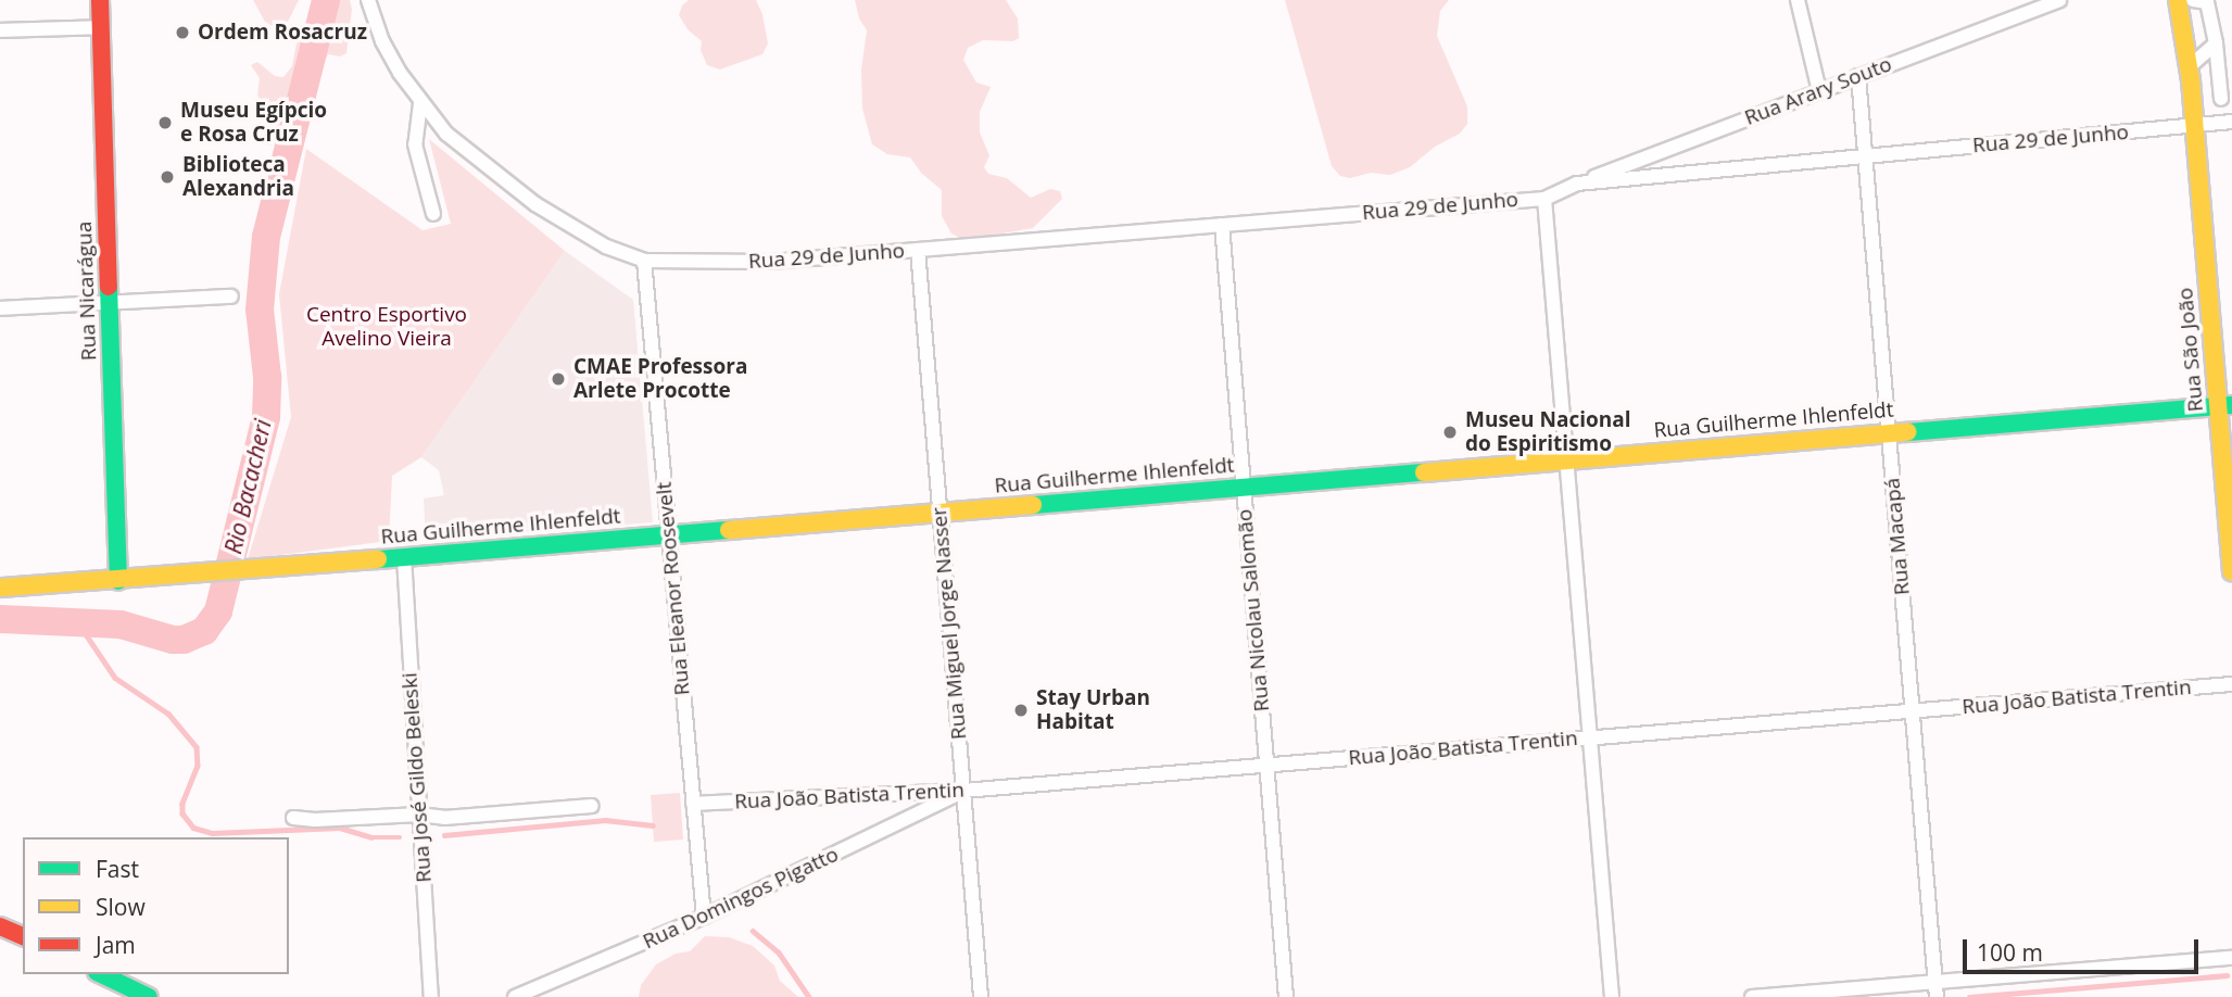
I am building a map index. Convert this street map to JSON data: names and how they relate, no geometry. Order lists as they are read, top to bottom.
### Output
{
  "streets": {
    "main road": ["Rua Nicarágua", "Rua São João", "Rua Guilherme Ihlenfeldt"],
    "street": [
      "Rua Arary Souto",
      "Rua 29 de Junho",
      "Rua Macapá",
      "Rua Eleanor Roosevelt",
      "Rua Nicolau Salomão",
      "Rua Miguel Jorge Nasser",
      "Rua João Batista Trentin",
      "Rua José Gildo Beleski",
      "Rua Domingos Pigatto"
    ]
  },
  "crossings": [
    ["Rua Arary Souto", "Rua 29 de Junho"],
    ["Rua Arary Souto", "Rua Macapá"],
    ["Rua 29 de Junho", "Rua São João"],
    ["Rua 29 de Junho", "Rua Macapá"],
    ["Rua 29 de Junho", "Rua Eleanor Roosevelt"],
    ["Rua 29 de Junho", "Rua Nicolau Salomão"],
    ["Rua 29 de Junho", "Rua Miguel Jorge Nasser"],
    ["Rua Nicarágua", "Rua Guilherme Ihlenfeldt"],
    ["Rua São João", "Rua Guilherme Ihlenfeldt"],
    ["Rua Guilherme Ihlenfeldt", "Rua Macapá"],
    ["Rua Guilherme Ihlenfeldt", "Rua Eleanor Roosevelt"],
    ["Rua Guilherme Ihlenfeldt", "Rua Nicolau Salomão"],
    ["Rua Guilherme Ihlenfeldt", "Rua Miguel Jorge Nasser"],
    ["Rua Guilherme Ihlenfeldt", "Rua José Gildo Beleski"],
    ["Rua Macapá", "Rua João Batista Trentin"],
    ["Rua Eleanor Roosevelt", "Rua João Batista Trentin"],
    ["Rua Eleanor Roosevelt", "Rua Domingos Pigatto"],
    ["Rua Nicolau Salomão", "Rua João Batista Trentin"],
    ["Rua Miguel Jorge Nasser", "Rua João Batista Trentin"],
    ["Rua Miguel Jorge Nasser", "Rua Domingos Pigatto"],
    ["Rua João Batista Trentin", "Rua Domingos Pigatto"]
  ],
  "water": ["Rio Bacacheri"],
  "parks": ["Centro Esportivo Avelino Vieira"],
  "places": [
    "Ordem Rosacruz",
    "Museu Egípcio e Rosa Cruz",
    "Biblioteca Alexandria",
    "CMAE Professora Arlete Procotte",
    "Museu Nacional do Espiritismo",
    "Stay Urban Habitat"
  ],
  "legend": ["Fast", "Slow", "Jam"],
  "scale_bar": "100 m"
}
